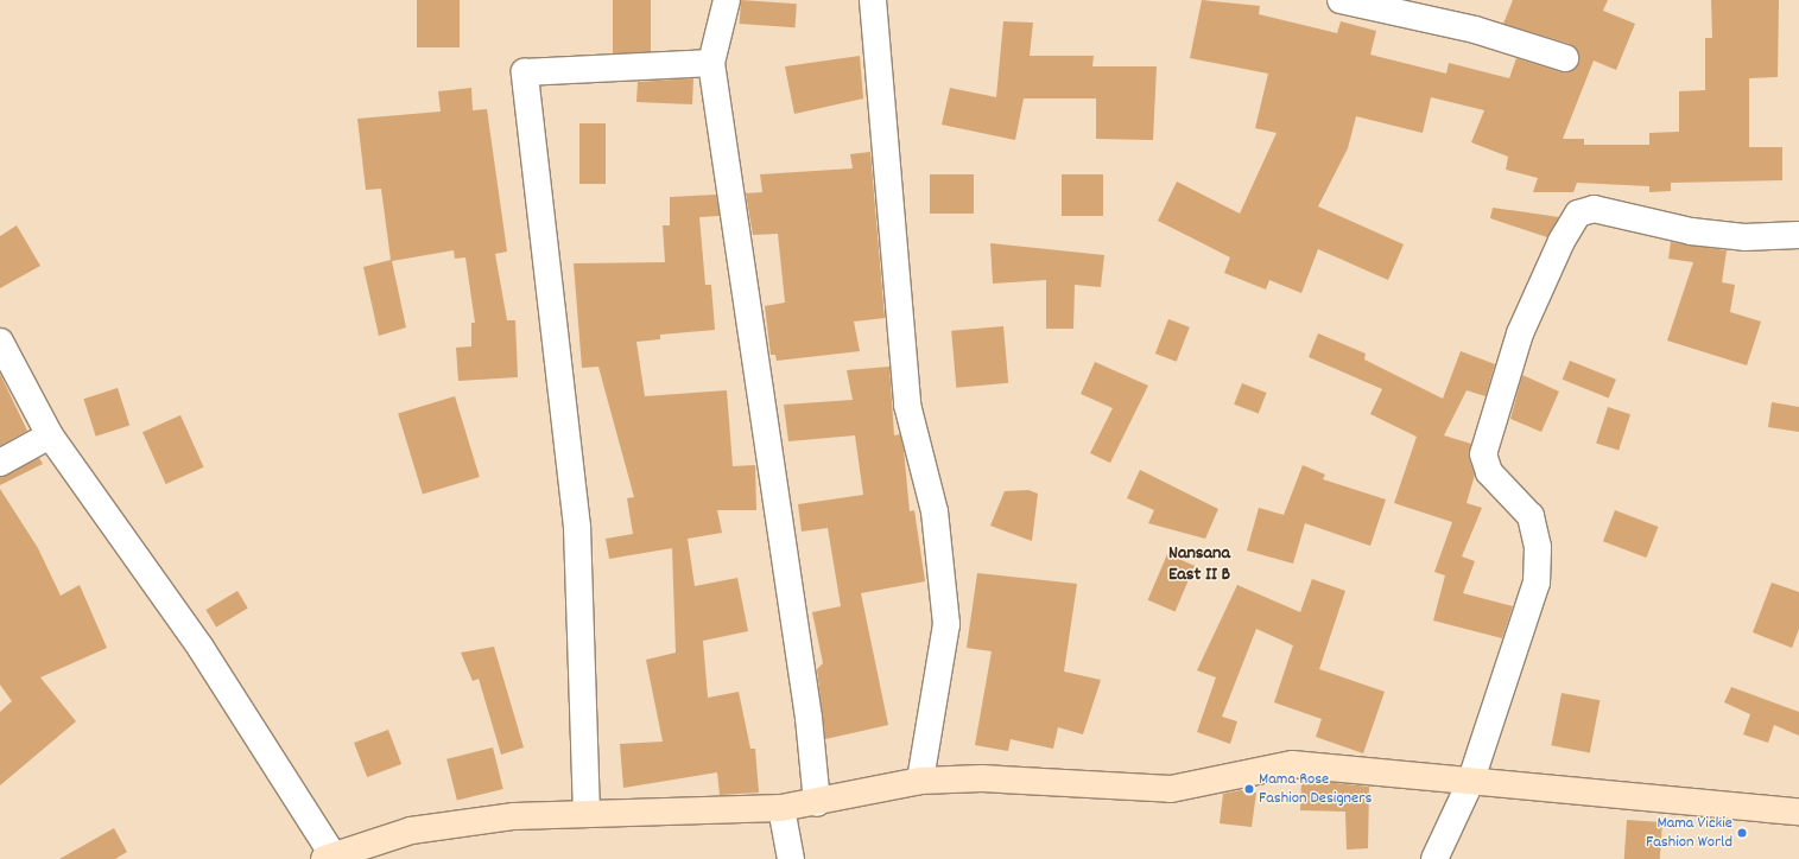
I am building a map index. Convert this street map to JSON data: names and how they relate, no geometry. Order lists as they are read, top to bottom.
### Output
{
  "districts": ["Nansana East II B"],
  "places": ["Mama Rose Fashion Designers", "Mama Vickie Fashion World"]
}
